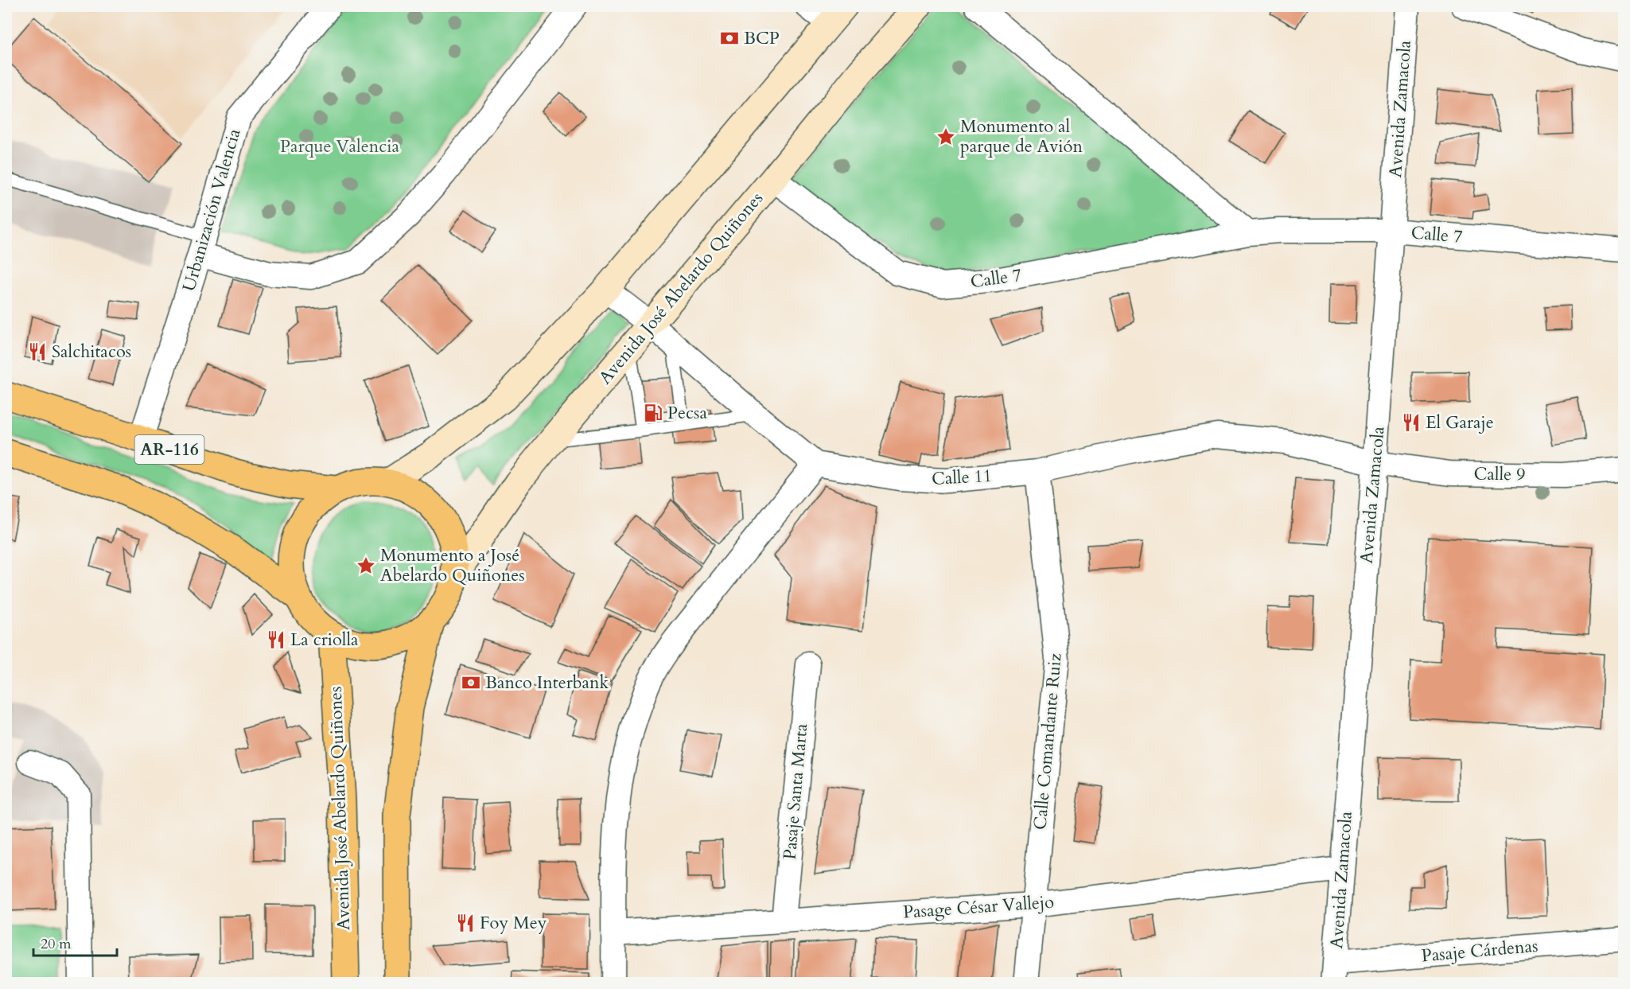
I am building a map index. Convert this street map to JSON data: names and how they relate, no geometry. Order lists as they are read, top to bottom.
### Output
{
  "streets": {
    "main road": ["Avenida José Abelardo Quiñones", "AR-116"],
    "street": [
      "Avenida Zamacola",
      "Urbanización Valencia",
      "Calle 7",
      "Calle 9",
      "Calle 11",
      "Calle Comandante Ruiz",
      "Pasaje Santa Marta",
      "Pasage César Vallejo",
      "Pasaje Cárdenas"
    ]
  },
  "crossings": [
    ["Avenida Zamacola", "Calle 7"],
    ["Avenida Zamacola", "Calle 9"],
    ["Avenida Zamacola", "Calle 11"],
    ["Avenida Zamacola", "Pasage César Vallejo"],
    ["Avenida Zamacola", "Pasaje Cárdenas"],
    ["Urbanización Valencia", "AR-116"],
    ["Calle 7", "Avenida José Abelardo Quiñones"],
    ["Avenida José Abelardo Quiñones", "AR-116"],
    ["Avenida José Abelardo Quiñones", "Calle 11"],
    ["Calle 9", "Calle 11"],
    ["Calle 11", "Calle Comandante Ruiz"],
    ["Calle Comandante Ruiz", "Pasage César Vallejo"],
    ["Pasaje Santa Marta", "Pasage César Vallejo"]
  ],
  "parks": ["Parque Valencia"],
  "places": {
    "bank": ["BCP", "Banco Interbank"],
    "place": ["Monumento al parque de Avión", "Monumento a José Abelardo Quiñones"],
    "restaurant": [
      "Salchitacos",
      "El Garaje",
      "La criolla",
      "Foy Mey"
    ],
    "fuel station": ["Pecsa"]
  },
  "scale_bar": "20 m"
}
